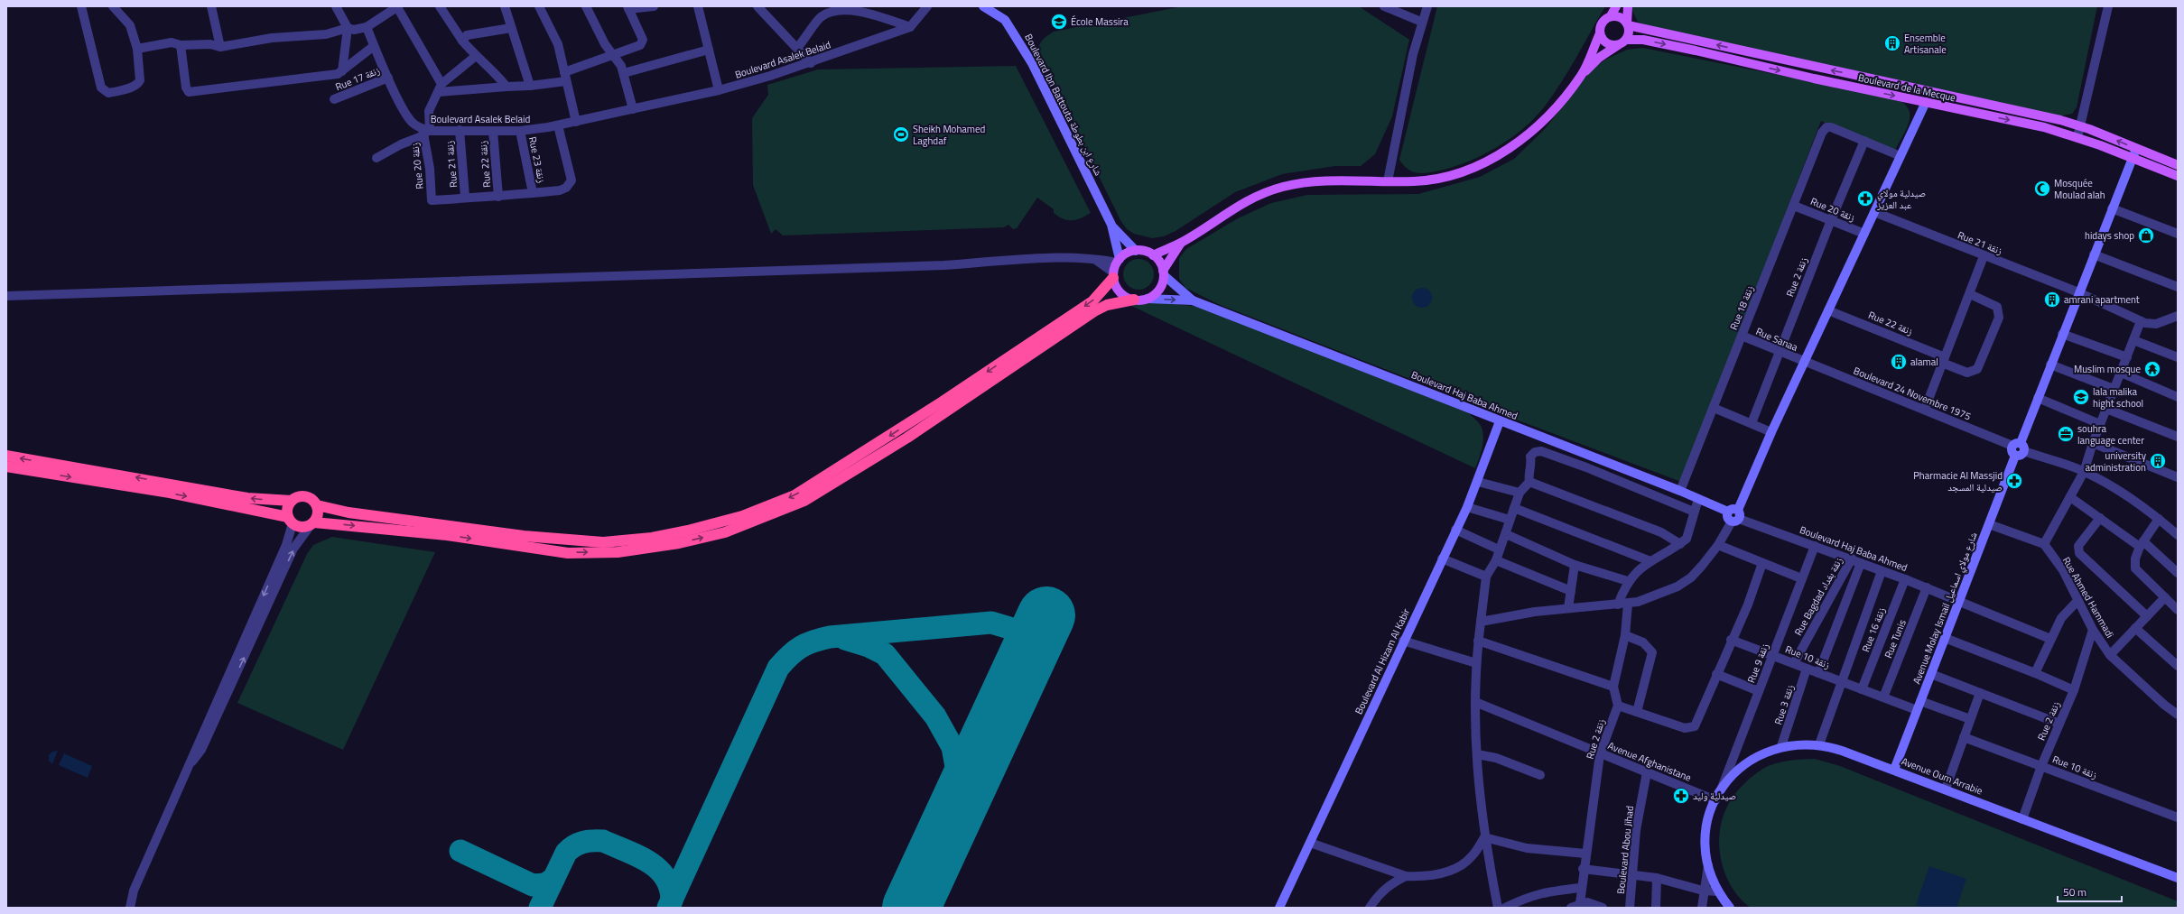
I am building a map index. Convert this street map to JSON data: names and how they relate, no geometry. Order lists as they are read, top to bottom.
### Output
{
  "streets": {
    "main road": ["Boulevard de la Mecque"],
    "street": [
      "Boulevard Asalek Belaid",
      "Rue 17 زنقة",
      "Boulevard Ibn Battouta شارع ابن بطوطة",
      "Rue 23 زنقة",
      "Rue 21 زنقة",
      "Rue 22 زنقة",
      "Rue 20 زنقة",
      "Rue 2 زنقة",
      "Rue 18 زنقة",
      "Rue Sanaa",
      "Boulevard 24 Novembre 1975",
      "Boulevard Haj Baba Ahmed",
      "Rue Bagdad زنقة بغداد",
      "Rue Ahmed Hammadi",
      "Avenue Molay Ismail شارع مولاي اسماعيل",
      "Rue 16 زنقة",
      "Rue Tunis",
      "Rue 10 زنقة",
      "Boulevard Al Hizam Al Kabir",
      "Rue 9 زنقة",
      "Rue 3 زنقة",
      "Avenue Afghanistane",
      "Avenue Oum Arrabie",
      "Boulevard Abou Jihad"
    ]
  },
  "crossings": [
    ["Boulevard Asalek Belaid", "Rue 17 زنقة"],
    ["Boulevard Asalek Belaid", "Rue 23 زنقة"],
    ["Boulevard Asalek Belaid", "Rue 21 زنقة"],
    ["Boulevard Asalek Belaid", "Rue 22 زنقة"],
    ["Boulevard Asalek Belaid", "Rue 20 زنقة"],
    ["Rue 21 زنقة", "Rue 20 زنقة"],
    ["Rue 20 زنقة", "Rue 2 زنقة"],
    ["Rue 20 زنقة", "Rue 18 زنقة"],
    ["Rue 2 زنقة", "Rue 18 زنقة"],
    ["Rue 2 زنقة", "Rue Sanaa"],
    ["Rue 2 زنقة", "Rue Ahmed Hammadi"],
    ["Rue 2 زنقة", "Rue 10 زنقة"],
    ["Rue 2 زنقة", "Avenue Afghanistane"],
    ["Rue 2 زنقة", "Avenue Oum Arrabie"],
    ["Rue 18 زنقة", "Rue Sanaa"],
    ["Rue 18 زنقة", "Boulevard Haj Baba Ahmed"],
    ["Rue Sanaa", "Boulevard 24 Novembre 1975"],
    ["Boulevard 24 Novembre 1975", "Avenue Molay Ismail شارع مولاي اسماعيل"],
    ["Boulevard Haj Baba Ahmed", "Rue Bagdad زنقة بغداد"],
    ["Boulevard Haj Baba Ahmed", "Avenue Molay Ismail شارع مولاي اسماعيل"],
    ["Boulevard Haj Baba Ahmed", "Rue 16 زنقة"],
    ["Boulevard Haj Baba Ahmed", "Rue Tunis"],
    ["Boulevard Haj Baba Ahmed", "Boulevard Al Hizam Al Kabir"],
    ["Boulevard Haj Baba Ahmed", "Rue 9 زنقة"],
    ["Rue Bagdad زنقة بغداد", "Rue 10 زنقة"],
    ["Avenue Molay Ismail شارع مولاي اسماعيل", "Rue 10 زنقة"],
    ["Avenue Molay Ismail شارع مولاي اسماعيل", "Avenue Oum Arrabie"],
    ["Rue 16 زنقة", "Rue 10 زنقة"],
    ["Rue Tunis", "Rue 10 زنقة"],
    ["Rue 10 زنقة", "Rue 9 زنقة"],
    ["Rue 10 زنقة", "Rue 3 زنقة"],
    ["Rue 9 زنقة", "Avenue Oum Arrabie"],
    ["Rue 3 زنقة", "Avenue Oum Arrabie"],
    ["Avenue Afghanistane", "Avenue Oum Arrabie"],
    ["Avenue Afghanistane", "Boulevard Abou Jihad"]
  ],
  "places": {
    "school or university": ["École Massira", "lala malika hight school"],
    "building": [
      "Ensemble Artisanale",
      "amrani apartment",
      "alamal",
      "university administration"
    ],
    "sports": ["Sheikh Mohamed Laghdaf"],
    "mosque": ["Mosquée Moulad alah"],
    "pharmacy": ["صيدلية مولاي عبد العزيز", "Pharmacie Al Massjid صيدلية المسجد", "صيدلية وليد"],
    "shop": ["hidays shop"],
    "temple": ["Muslim mosque"],
    "office": ["souhra language center"]
  },
  "scale_bar": "50 m"
}
